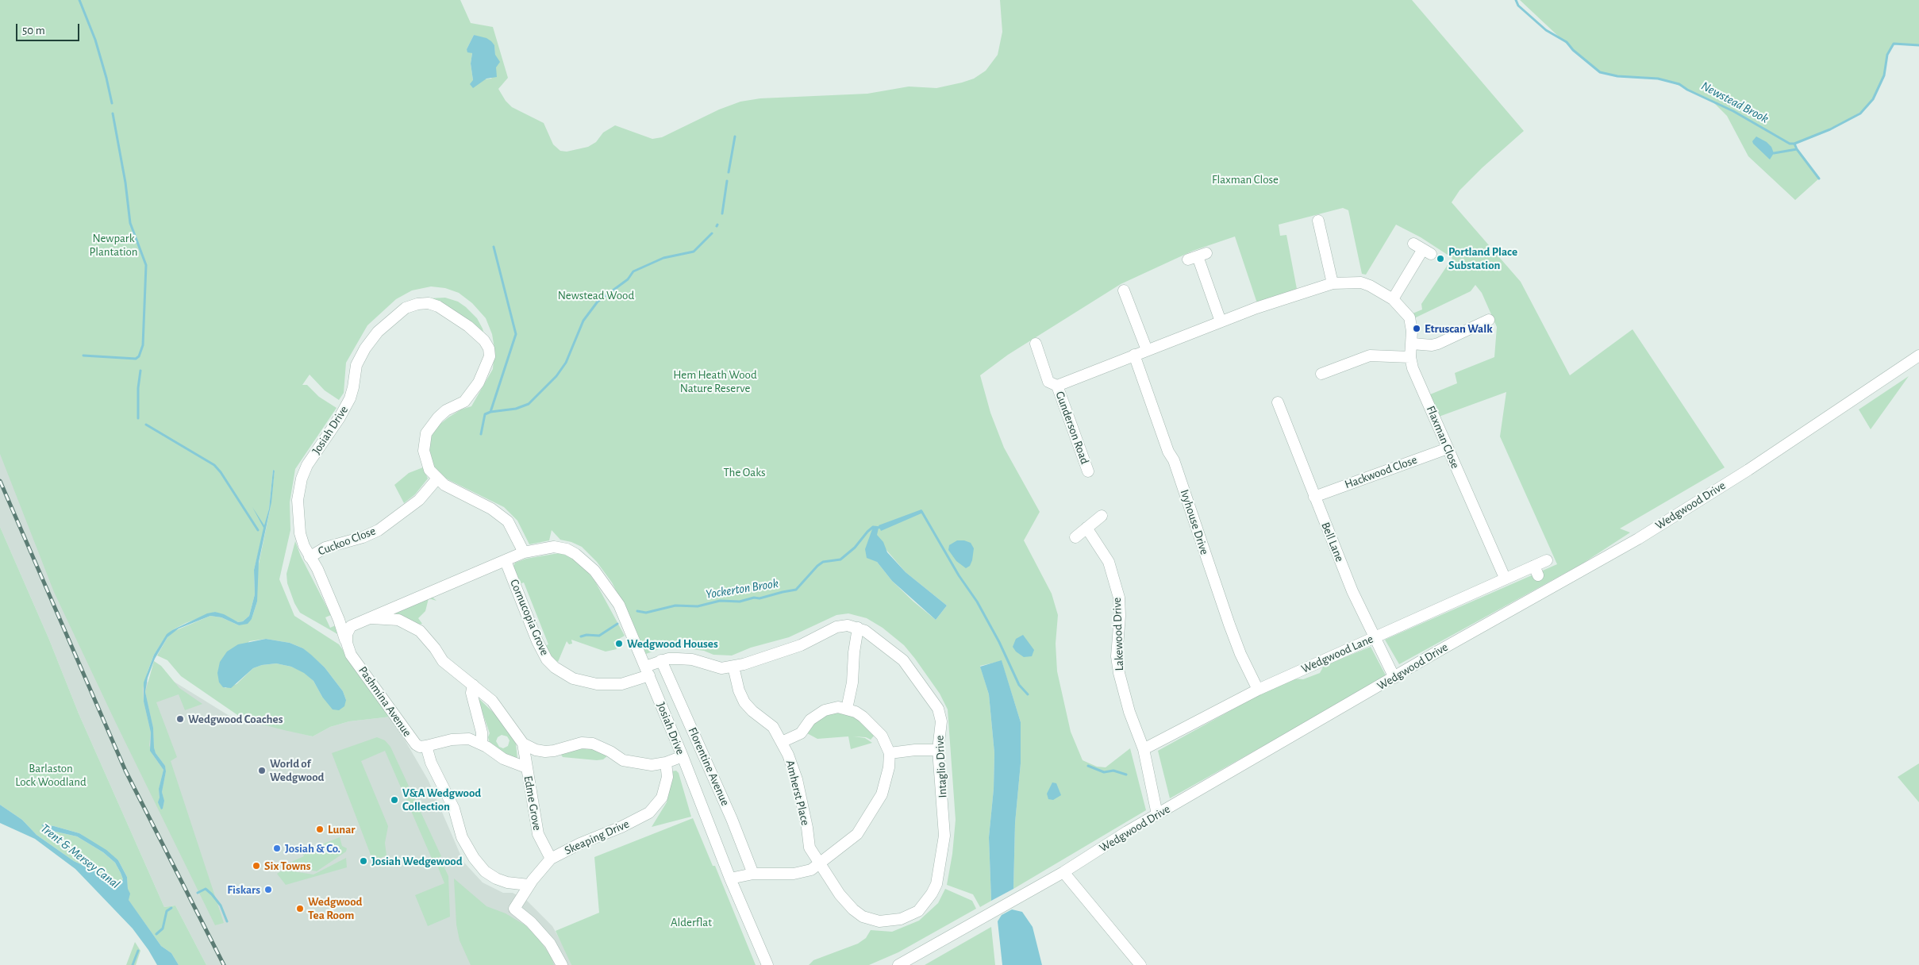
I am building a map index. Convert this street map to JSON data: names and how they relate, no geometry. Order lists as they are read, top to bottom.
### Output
{
  "streets": {
    "street": [
      "Gunderson Road",
      "Josiah Drive",
      "Flaxman Close",
      "Hackwood Close",
      "Wedgwood Drive",
      "Ivyhouse Drive",
      "Cuckoo Close",
      "Bell Lane",
      "Cornucopia Grove",
      "Lakewood Drive",
      "Wedgwood Lane",
      "Pashmina Avenue",
      "Florentine Avenue",
      "Intaglio Drive",
      "Amherst Place",
      "Edme Grove",
      "Skeaping Drive"
    ]
  },
  "crossings": [
    ["Gunderson Road", "Flaxman Close"],
    ["Josiah Drive", "Cuckoo Close"],
    ["Josiah Drive", "Cornucopia Grove"],
    ["Josiah Drive", "Pashmina Avenue"],
    ["Josiah Drive", "Intaglio Drive"],
    ["Flaxman Close", "Hackwood Close"],
    ["Flaxman Close", "Ivyhouse Drive"],
    ["Flaxman Close", "Wedgwood Lane"],
    ["Hackwood Close", "Bell Lane"],
    ["Wedgwood Drive", "Bell Lane"],
    ["Wedgwood Drive", "Lakewood Drive"],
    ["Ivyhouse Drive", "Wedgwood Lane"],
    ["Bell Lane", "Wedgwood Lane"],
    ["Cornucopia Grove", "Intaglio Drive"],
    ["Lakewood Drive", "Wedgwood Lane"],
    ["Florentine Avenue", "Intaglio Drive"],
    ["Intaglio Drive", "Amherst Place"],
    ["Edme Grove", "Skeaping Drive"]
  ],
  "water": ["Newstead Brook", "Yockerton Brook", "Trent & Mersey Canal"],
  "parks": [
    "Flaxman Close",
    "Newpark Plantation",
    "Newstead Wood",
    "Hem Heath Wood Nature Reserve",
    "The Oaks",
    "Barlaston Lock Woodland",
    "Alderflat"
  ],
  "places": [
    "Portland Place Substation",
    "Etruscan Walk",
    "Wedgwood Houses",
    "Wedgwood Coaches",
    "World of Wedgwood",
    "V&A Wedgwood Collection",
    "Lunar",
    "Josiah & Co.",
    "Josiah Wedgewood",
    "Six Towns",
    "Fiskars",
    "Wedgwood Tea Room"
  ],
  "scale_bar": "50 m"
}
